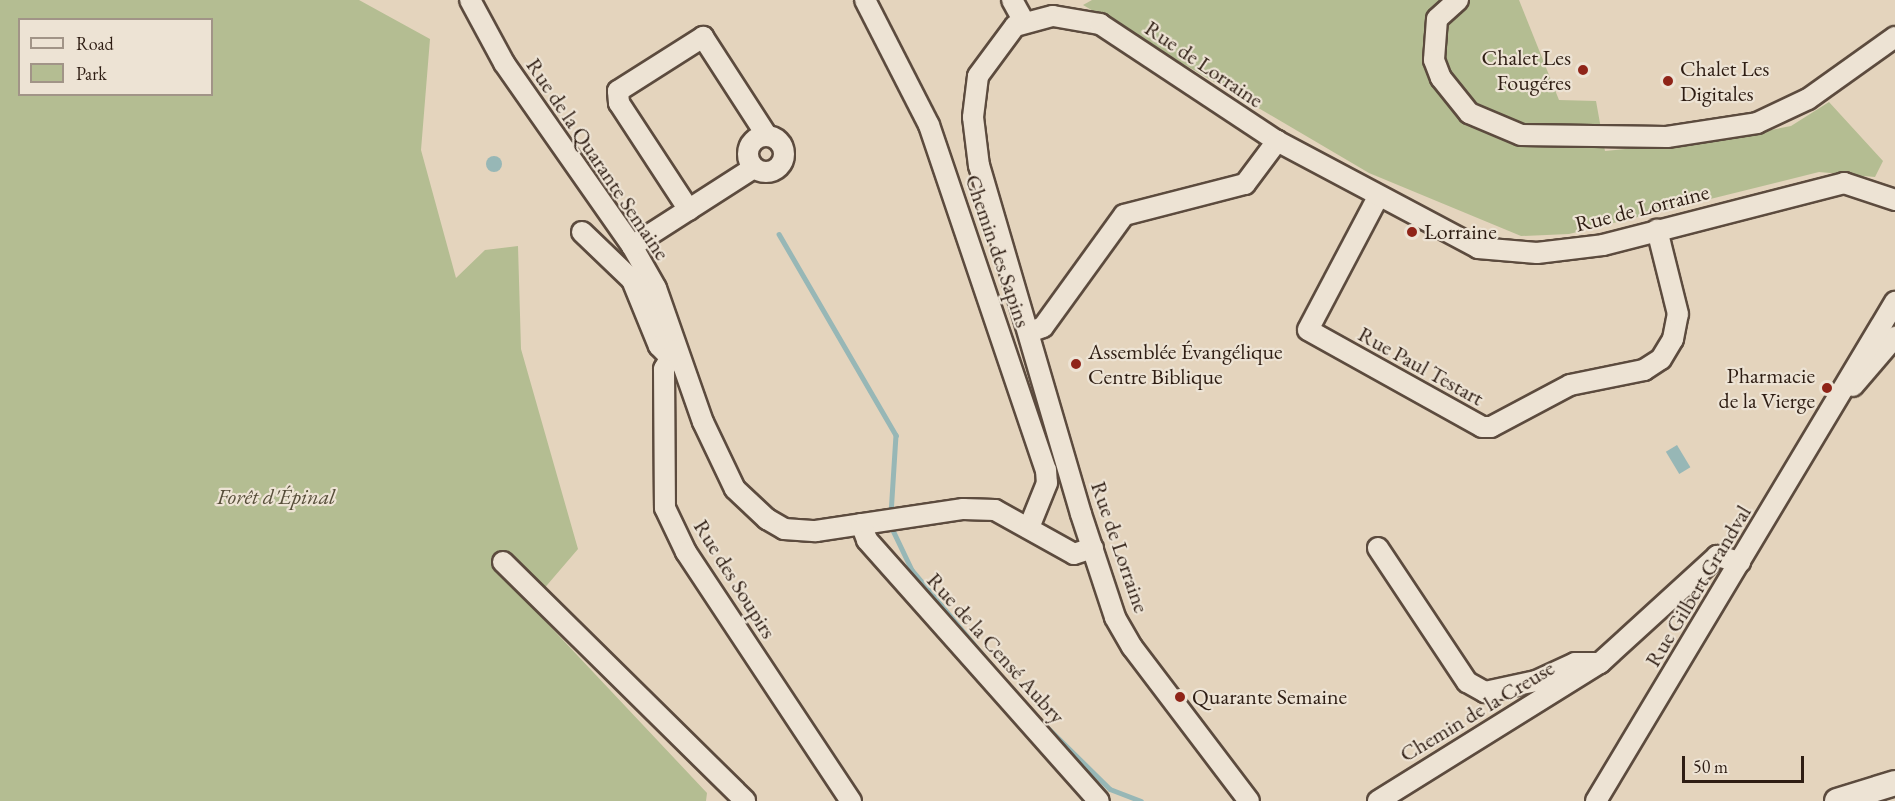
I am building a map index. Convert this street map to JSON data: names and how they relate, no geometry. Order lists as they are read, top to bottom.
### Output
{
  "streets": {
    "street": [
      "Rue de Lorraine",
      "Rue de la Quarante Semaine",
      "Chemin des Sapins",
      "Rue Paul Testart",
      "Rue des Soupirs",
      "Rue Gilbert Grandval",
      "Rue de la Censé Aubry",
      "Chemin de la Creuse"
    ]
  },
  "crossings": [
    ["Rue de Lorraine", "Rue Paul Testart"],
    ["Rue de la Quarante Semaine", "Rue des Soupirs"],
    ["Rue Gilbert Grandval", "Chemin de la Creuse"]
  ],
  "parks": ["Forêt d'Épinal"],
  "places": [
    "Chalet Les Fougéres",
    "Chalet Les Digitales",
    "Lorraine",
    "Assemblée Évangélique Centre Biblique",
    "Pharmacie de la Vierge",
    "Quarante Semaine"
  ],
  "legend": ["Road", "Park"],
  "scale_bar": "50 m"
}
